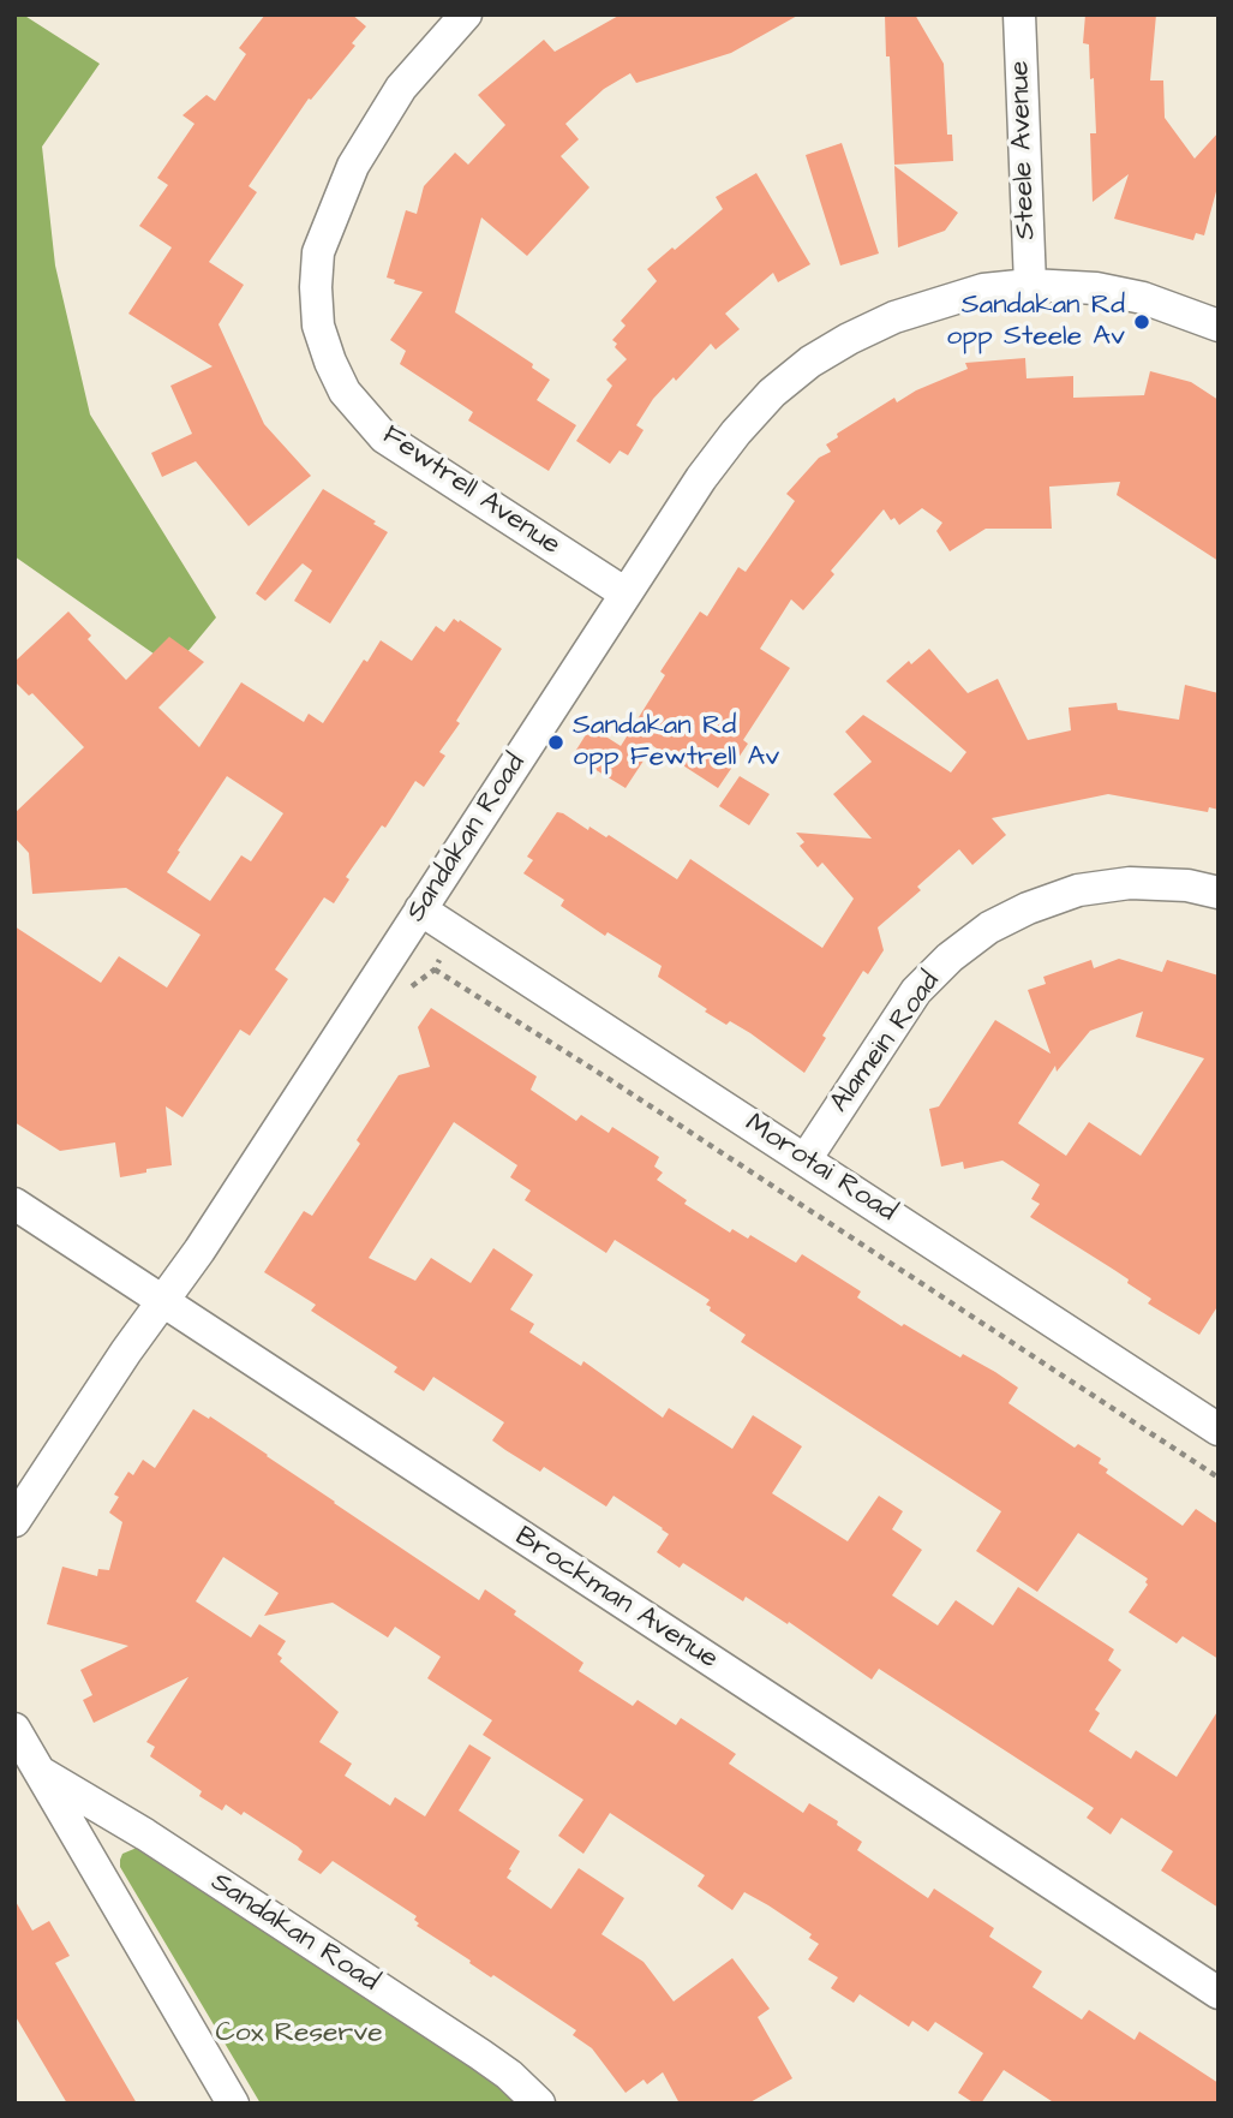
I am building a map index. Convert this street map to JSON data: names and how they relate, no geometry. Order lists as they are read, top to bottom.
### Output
{
  "streets": {
    "street": [
      "Steele Avenue",
      "Fewtrell Avenue",
      "Sandakan Road",
      "Alamein Road",
      "Morotai Road",
      "Brockman Avenue"
    ]
  },
  "crossings": [
    ["Steele Avenue", "Sandakan Road"],
    ["Fewtrell Avenue", "Sandakan Road"],
    ["Sandakan Road", "Morotai Road"],
    ["Sandakan Road", "Brockman Avenue"],
    ["Alamein Road", "Morotai Road"]
  ],
  "parks": ["Cox Reserve"],
  "places": ["Sandakan Rd opp Steele Av", "Sandakan Rd opp Fewtrell Av"]
}
